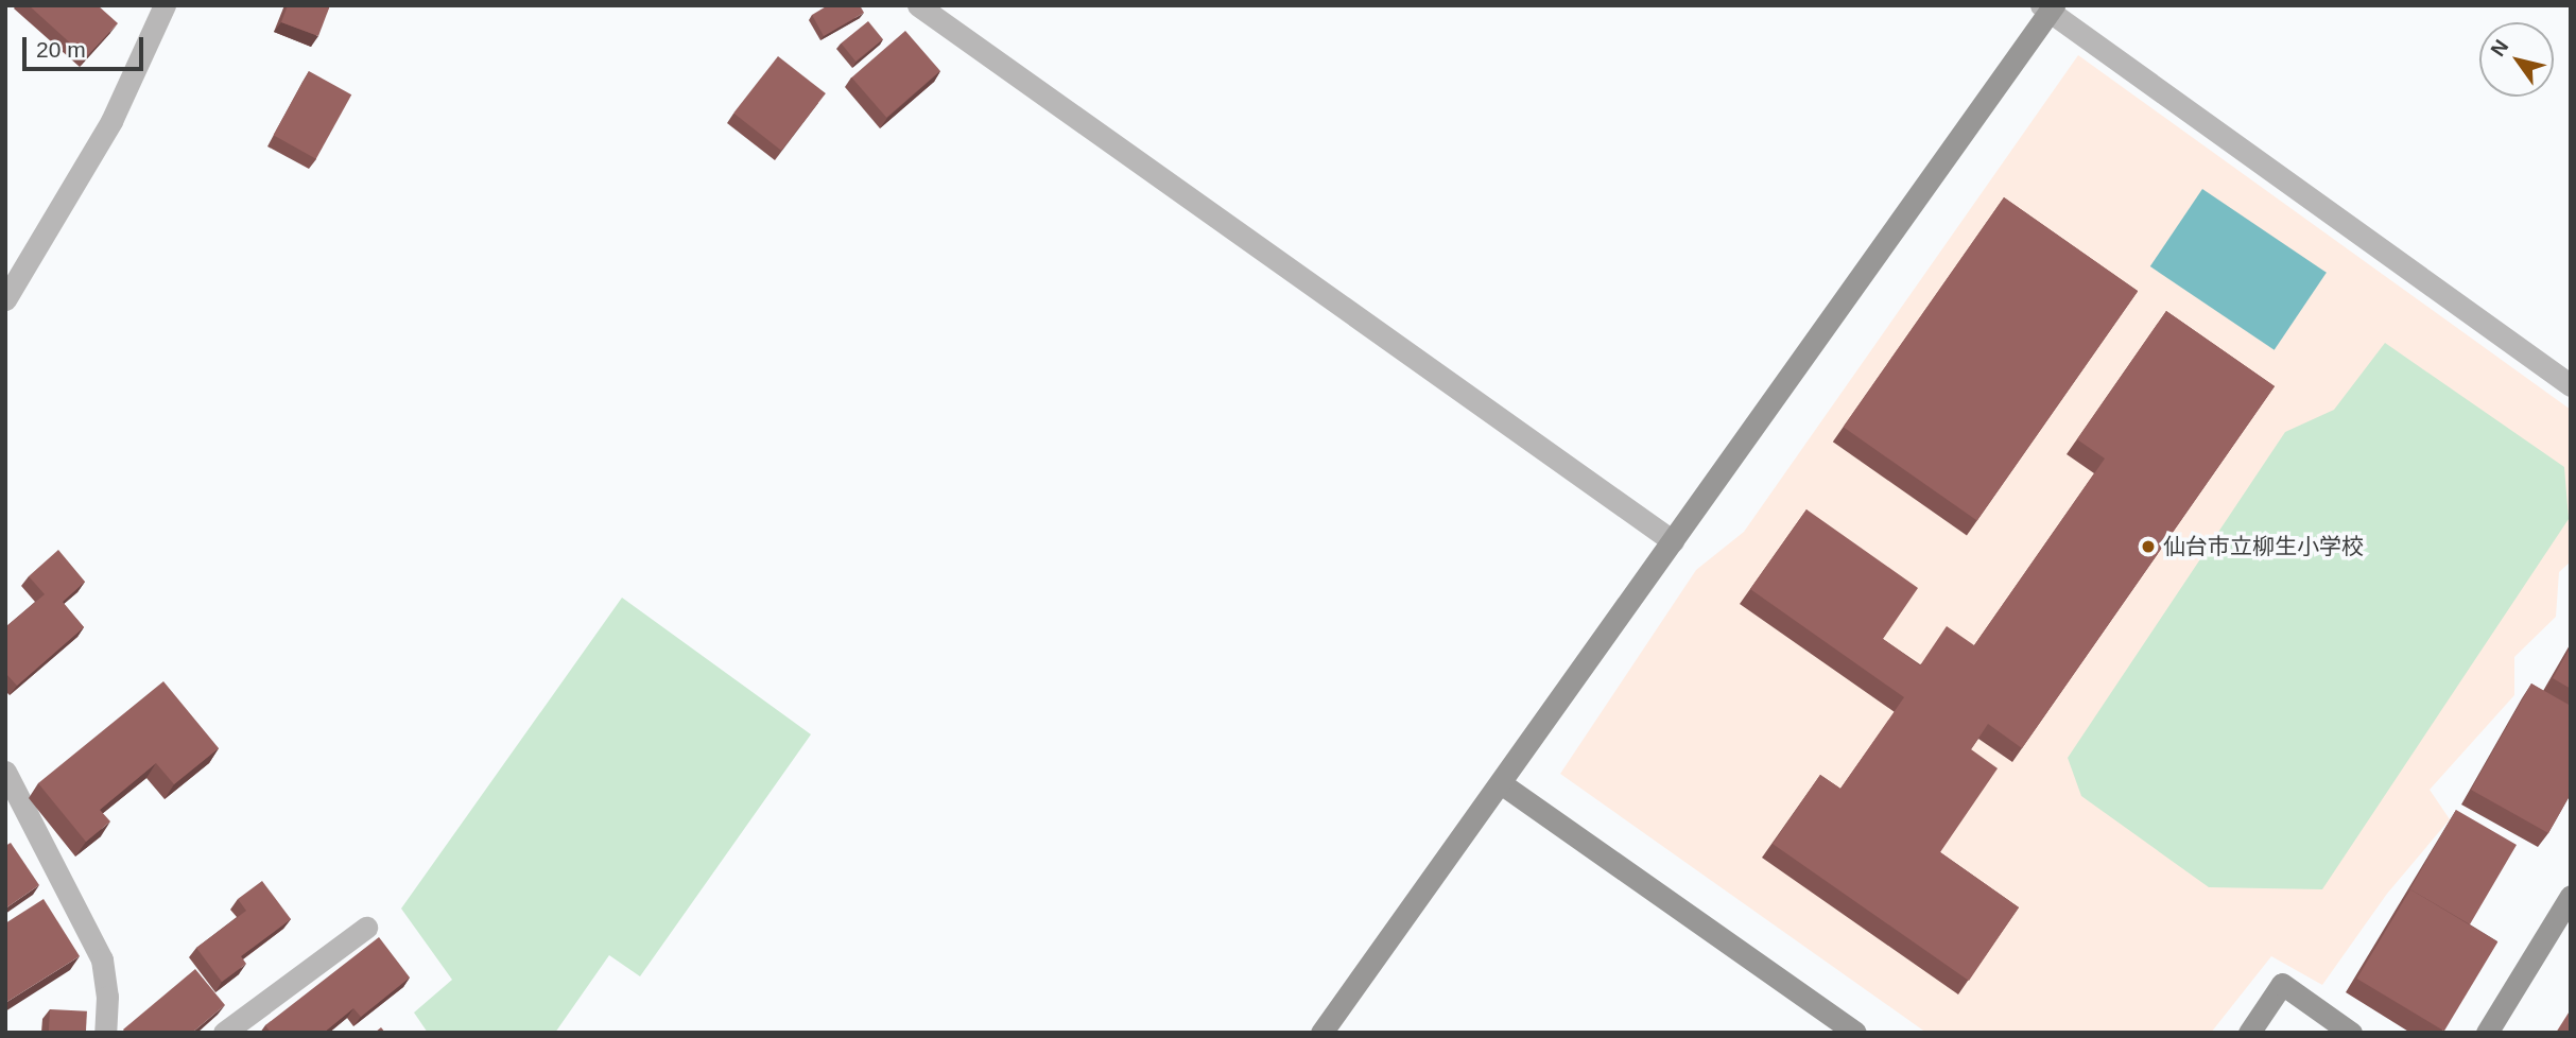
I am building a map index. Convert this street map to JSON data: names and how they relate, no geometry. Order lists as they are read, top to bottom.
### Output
{
  "places": ["仙台市立柳生小学校"],
  "scale_bar": "20 m",
  "north": "top left"
}
